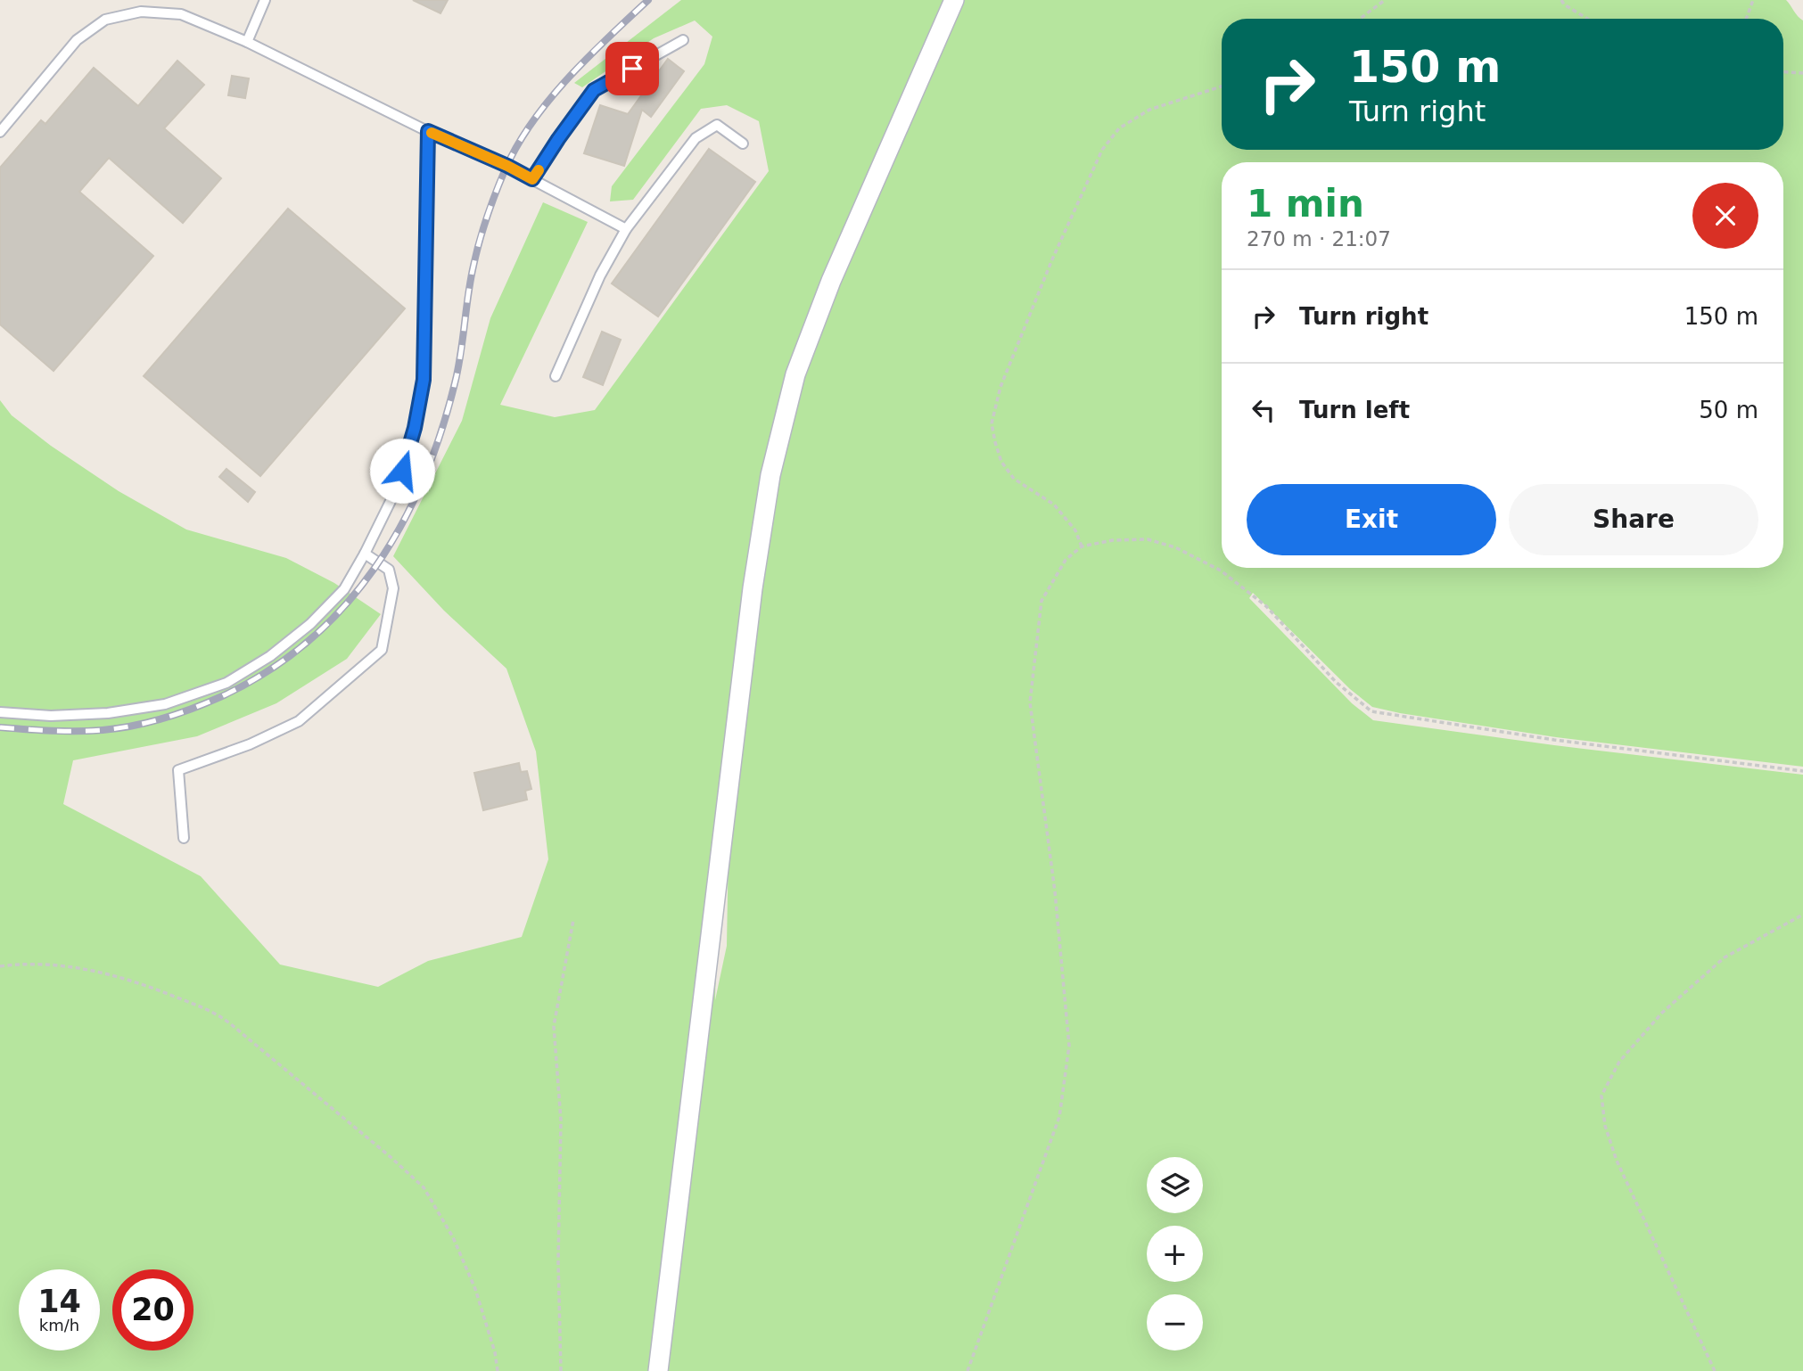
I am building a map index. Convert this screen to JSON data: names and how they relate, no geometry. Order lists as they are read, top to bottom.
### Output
{
  "page": {
    "turn": ["150 m", "Turn right"],
    "heading": ["1 min", "270 m · 21:07"],
    "list": [
      {
        "name": "Turn right",
        "value": "150 m"
      },
      {
        "name": "Turn left",
        "value": "50 m"
      }
    ],
    "buttons": ["Exit", "Share"],
    "map_buttons": ["+", "−"],
    "speed": "14 km/h",
    "limit": "20"
  }
}
